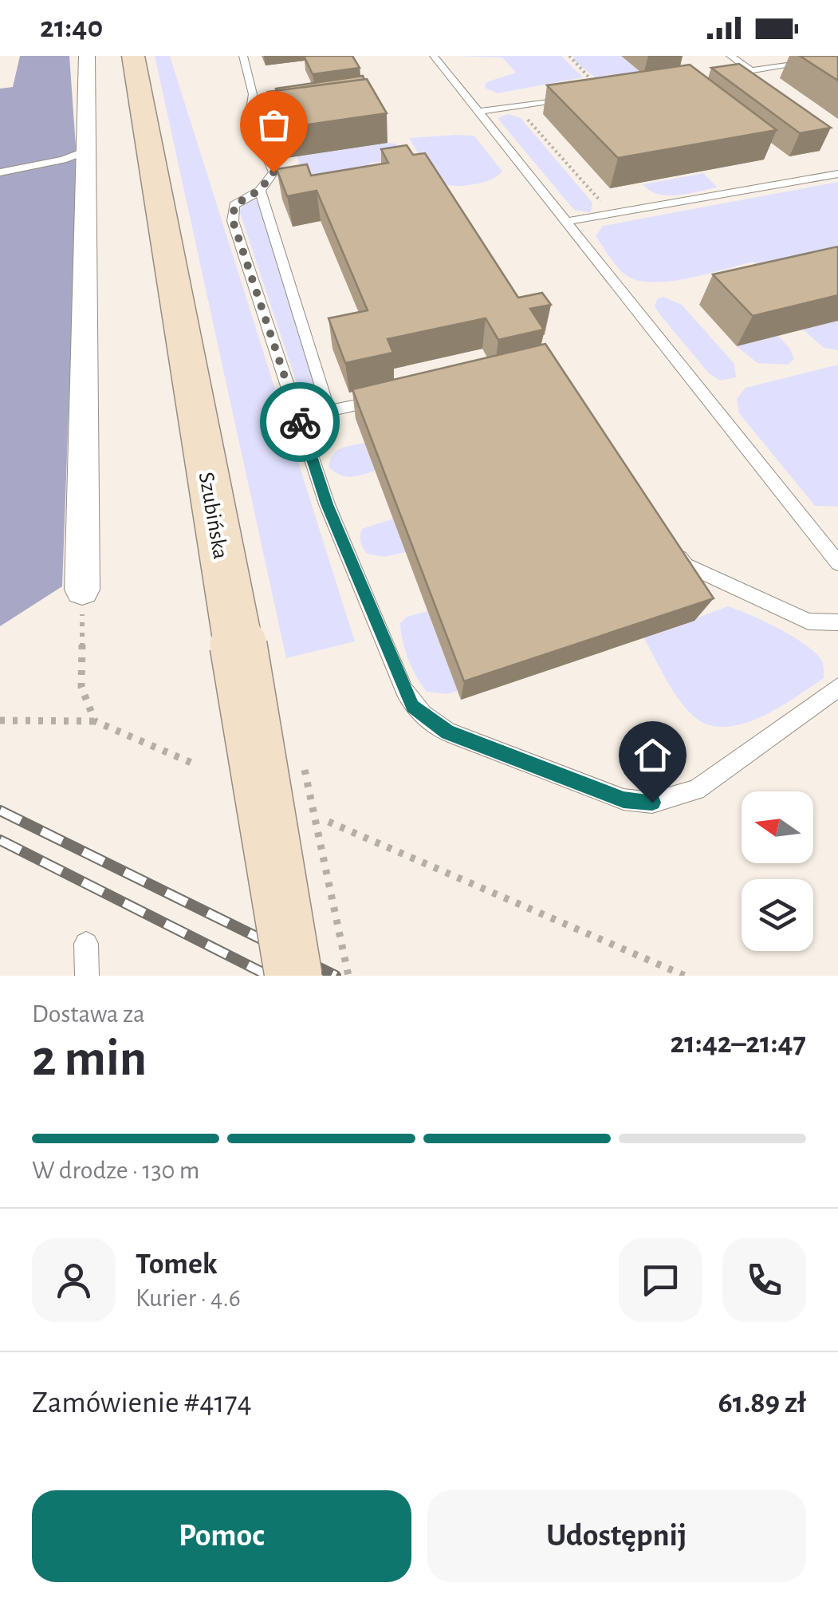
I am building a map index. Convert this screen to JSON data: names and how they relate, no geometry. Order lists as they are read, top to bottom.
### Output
{
  "streets": {
    "main road": ["Szubińska"]
  },
  "north": "left",
  "page": {
    "status": "21:40",
    "heading": ["2 min", "Dostawa za", "21:42–21:47"],
    "panel": [
      "Tomek",
      "Kurier · 4.6",
      "Zamówienie #4174",
      "61.89 zł"
    ],
    "bar": "W drodze · 130 m",
    "buttons": ["Pomoc", "Udostępnij"]
  }
}
